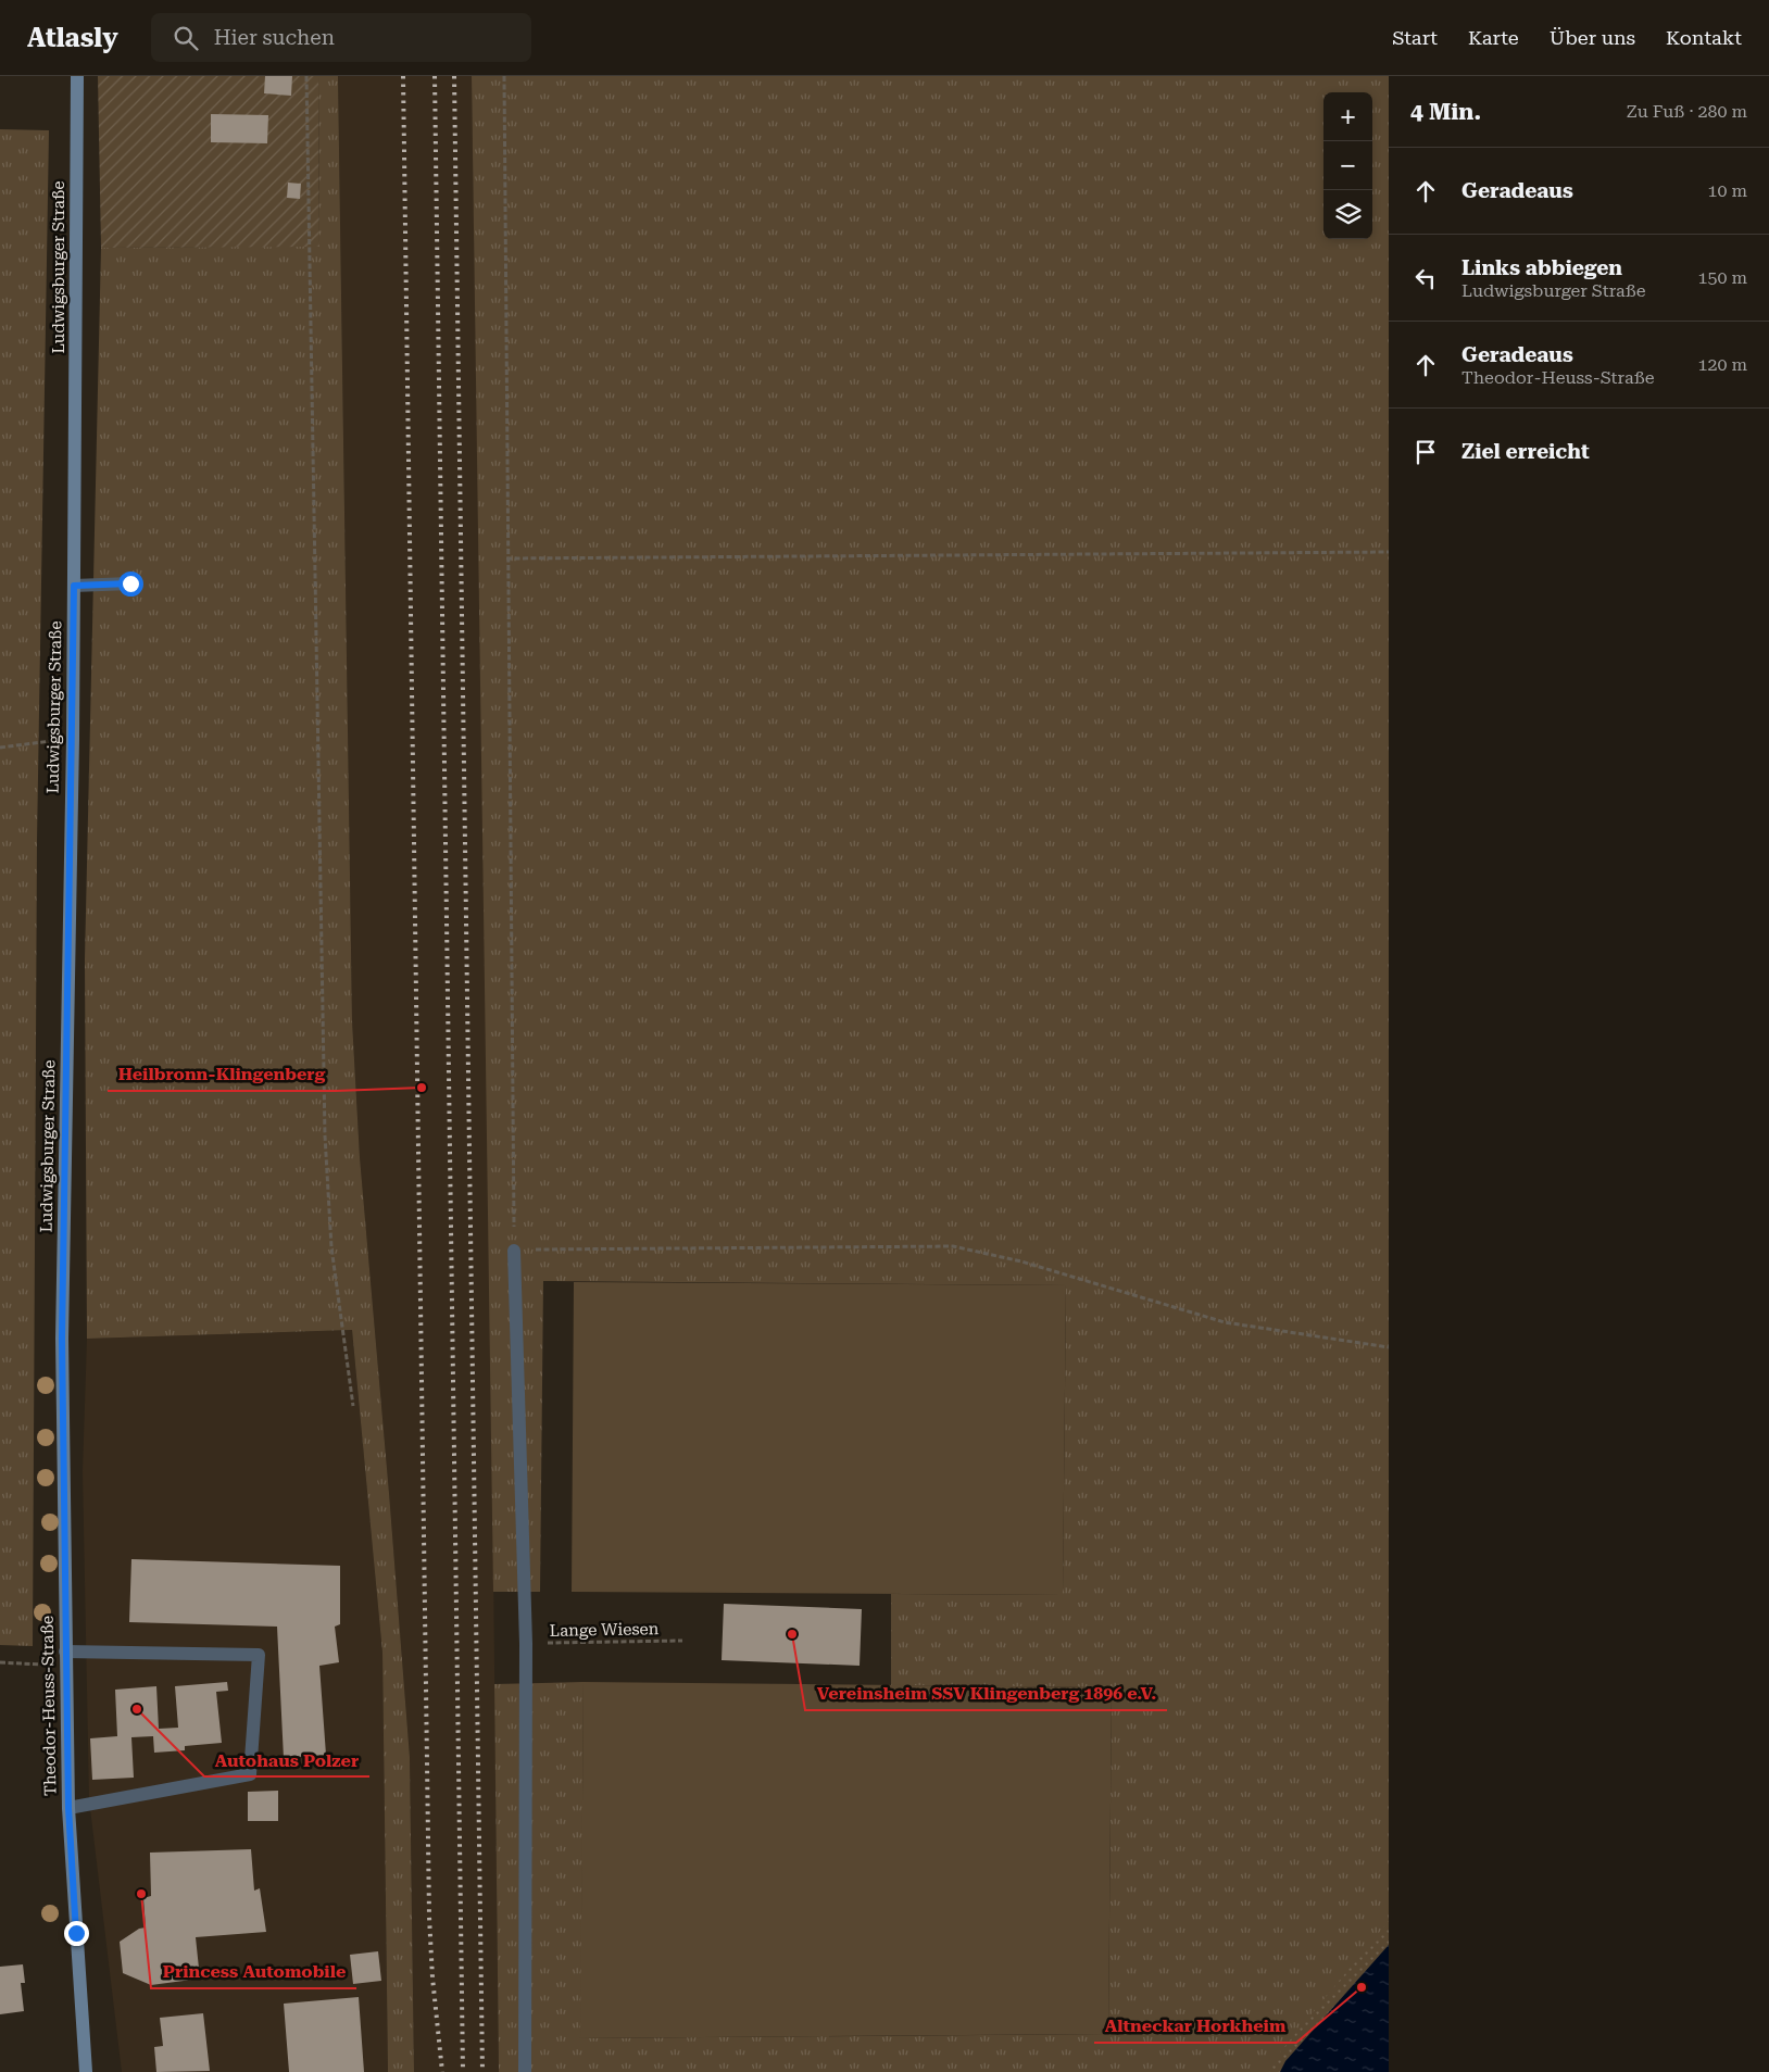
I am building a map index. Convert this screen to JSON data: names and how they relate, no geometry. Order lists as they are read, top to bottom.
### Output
{
  "streets": {
    "main road": ["Ludwigsburger Straße", "Theodor-Heuss-Straße"],
    "path": ["Lange Wiesen"]
  },
  "crossings": [
    ["Ludwigsburger Straße", "Theodor-Heuss-Straße"]
  ],
  "places": [
    "Heilbronn-Klingenberg",
    "Vereinsheim SSV Klingenberg 1896 e.V.",
    "Autohaus Polzer",
    "Princess Automobile",
    "Altneckar Horkheim"
  ],
  "page": {
    "header": "Atlasly",
    "search": "Hier suchen",
    "nav": [
      "Start",
      "Karte",
      "Über uns",
      "Kontakt"
    ],
    "heading": ["4 Min.", "Zu Fuß · 280 m"],
    "map_buttons": ["+", "−"],
    "list": [
      ["Geradeaus", "10 m"],
      ["Links abbiegen", "Ludwigsburger Straße", "150 m"],
      ["Geradeaus", "Theodor-Heuss-Straße", "120 m"],
      "Ziel erreicht"
    ]
  }
}
